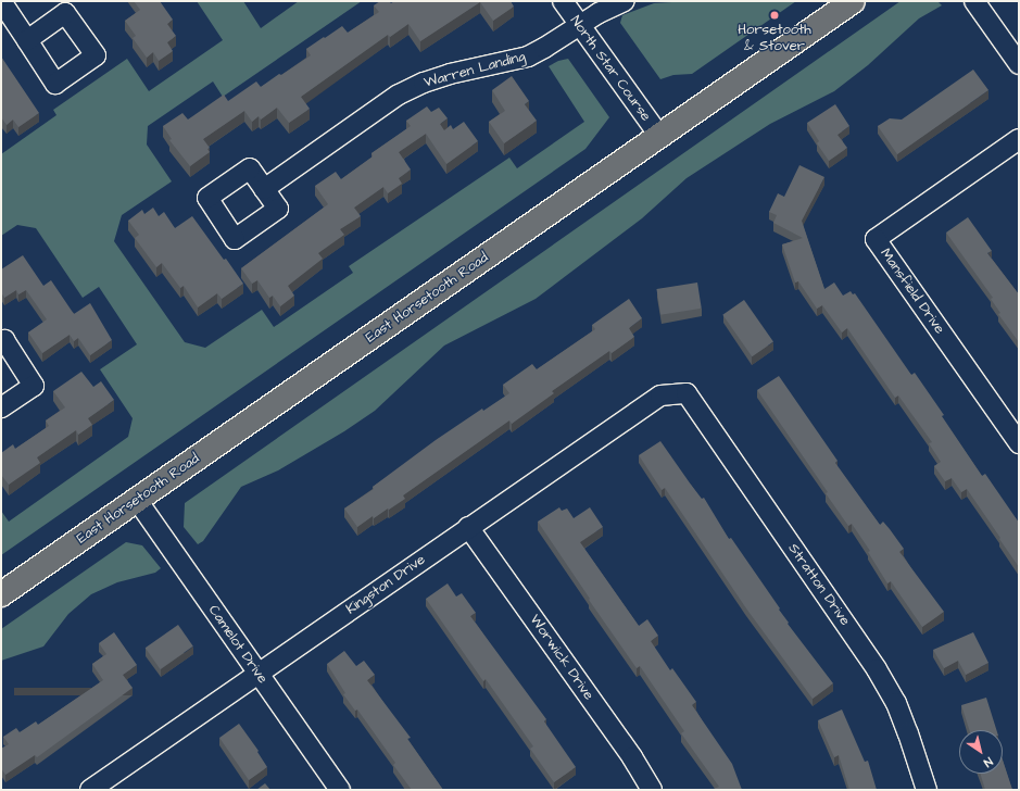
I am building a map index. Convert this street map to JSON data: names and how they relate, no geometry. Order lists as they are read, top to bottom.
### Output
{
  "streets": {
    "main road": ["East Horsetooth Road"],
    "street": [
      "North Star Course",
      "Warren Landing",
      "Mansfield Drive",
      "Kingston Drive",
      "Stratton Drive",
      "Camelot Drive",
      "Worwick Drive"
    ]
  },
  "crossings": [
    ["North Star Course", "Warren Landing"],
    ["North Star Course", "East Horsetooth Road"],
    ["East Horsetooth Road", "Camelot Drive"],
    ["Kingston Drive", "Stratton Drive"],
    ["Kingston Drive", "Camelot Drive"],
    ["Kingston Drive", "Worwick Drive"]
  ],
  "places": ["Horsetooth & Stover"],
  "north": "bottom right"
}
